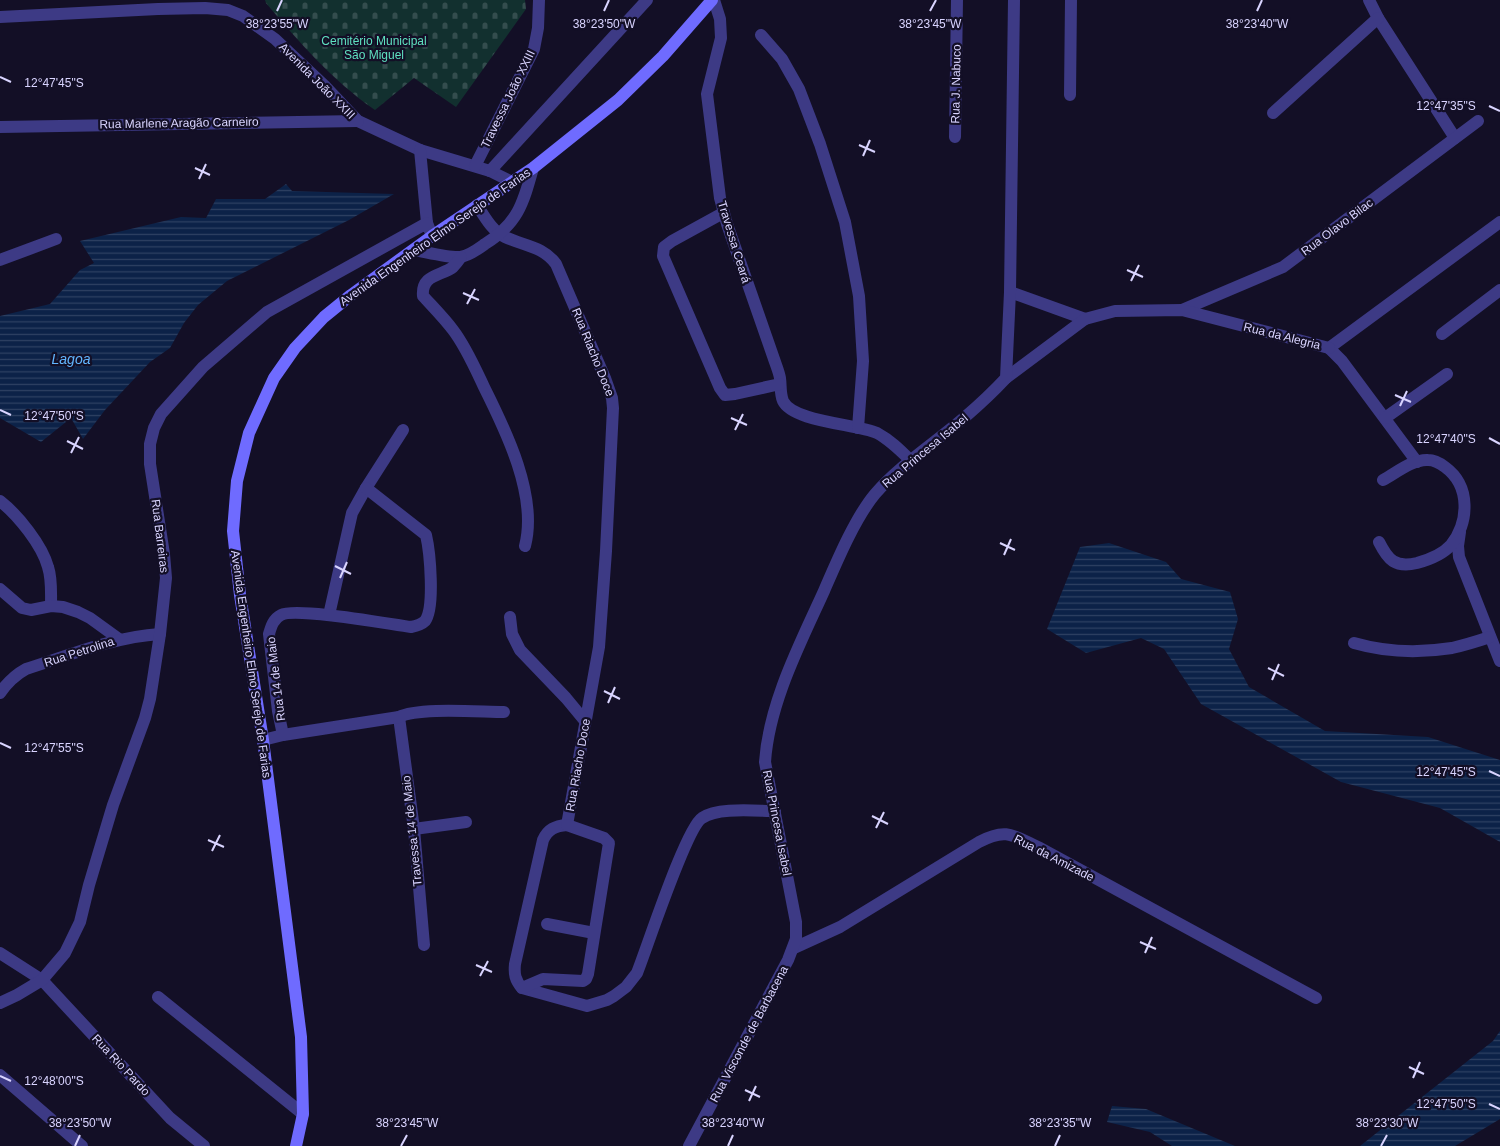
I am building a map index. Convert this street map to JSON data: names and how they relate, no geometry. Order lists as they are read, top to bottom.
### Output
{
  "streets": {
    "main road": ["Avenida Engenheiro Elmo Serejo de Farias"],
    "street": [
      "Avenida João XXIII",
      "Rua J. Nabuco",
      "Travessa João XXIII",
      "Rua Marlene Aragão Carneiro",
      "Rua Olavo Bilac",
      "Travessa Ceará",
      "Rua da Alegria",
      "Rua Riacho Doce",
      "Rua Princesa Isabel",
      "Rua Barreiras",
      "Rua Petrolina",
      "Rua 14 de Maio",
      "Travessa 14 de Maio",
      "Rua da Amizade",
      "Rua Visconde de Barbacena",
      "Rua Rio Pardo"
    ]
  },
  "crossings": [
    ["Avenida João XXIII", "Travessa João XXIII"],
    ["Avenida João XXIII", "Rua Marlene Aragão Carneiro"],
    ["Avenida João XXIII", "Avenida Engenheiro Elmo Serejo de Farias"],
    ["Rua Olavo Bilac", "Rua da Alegria"],
    ["Avenida Engenheiro Elmo Serejo de Farias", "Travessa Ceará"],
    ["Avenida Engenheiro Elmo Serejo de Farias", "Rua Riacho Doce"],
    ["Travessa Ceará", "Rua Princesa Isabel"],
    ["Rua da Alegria", "Rua Princesa Isabel"],
    ["Rua Princesa Isabel", "Rua da Amizade"],
    ["Rua Princesa Isabel", "Rua Visconde de Barbacena"],
    ["Rua Barreiras", "Rua Petrolina"],
    ["Rua Barreiras", "Rua Rio Pardo"],
    ["Rua da Amizade", "Rua Visconde de Barbacena"]
  ],
  "water": ["Lagoa"],
  "parks": ["Cemitério Municipal São Miguel"],
  "coordinates": [
    "38°23'55\"W",
    "38°23'50\"W",
    "38°23'45\"W",
    "38°23'40\"W",
    "12°47'45\"S",
    "12°47'35\"S",
    "12°47'50\"S",
    "12°47'40\"S",
    "12°47'55\"S",
    "12°48'00\"S",
    "38°23'35\"W",
    "38°23'30\"W"
  ]
}
